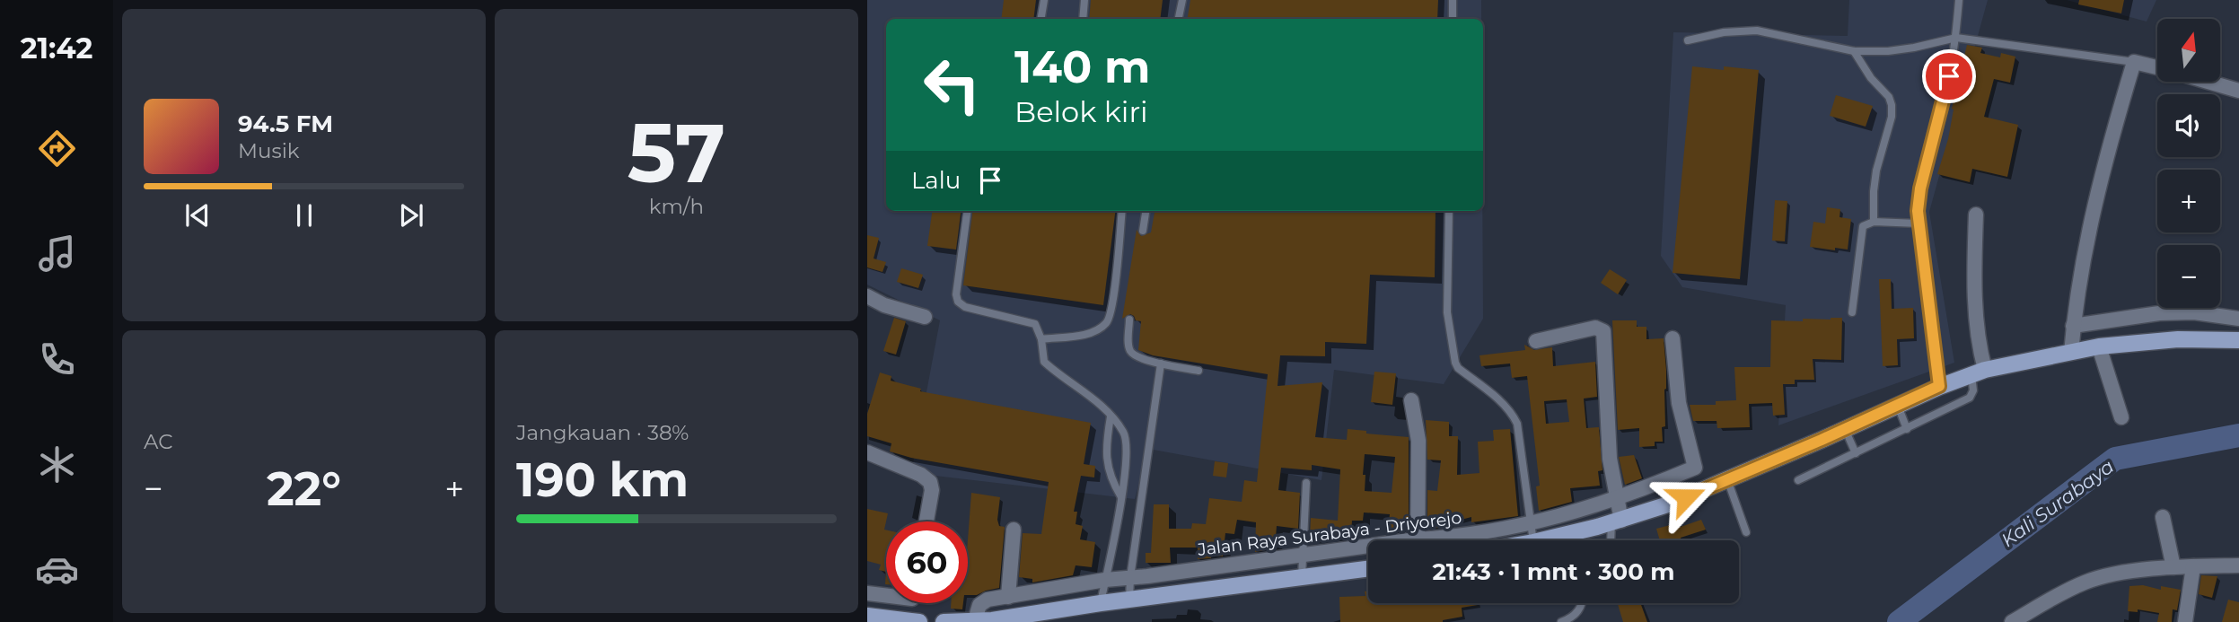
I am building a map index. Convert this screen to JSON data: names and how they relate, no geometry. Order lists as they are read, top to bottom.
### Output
{
  "streets": {
    "street": ["Jalan Raya Surabaya - Driyorejo"]
  },
  "water": ["Kali Surabaya"],
  "north": "top",
  "page": {
    "tabs": "21:42",
    "tile": [
      ["57", "km/h"],
      "AC",
      ["Jangkauan · 38%", "190 km"]
    ],
    "map_buttons": ["+", "−"],
    "turn": ["140 m", "Belok kiri"],
    "song": ["94.5 FM", "Musik"],
    "then": "Lalu",
    "heat": ["−", "22°", "+"],
    "limit": "60",
    "trip": "21:43 · 1 mnt · 300 m"
  }
}
